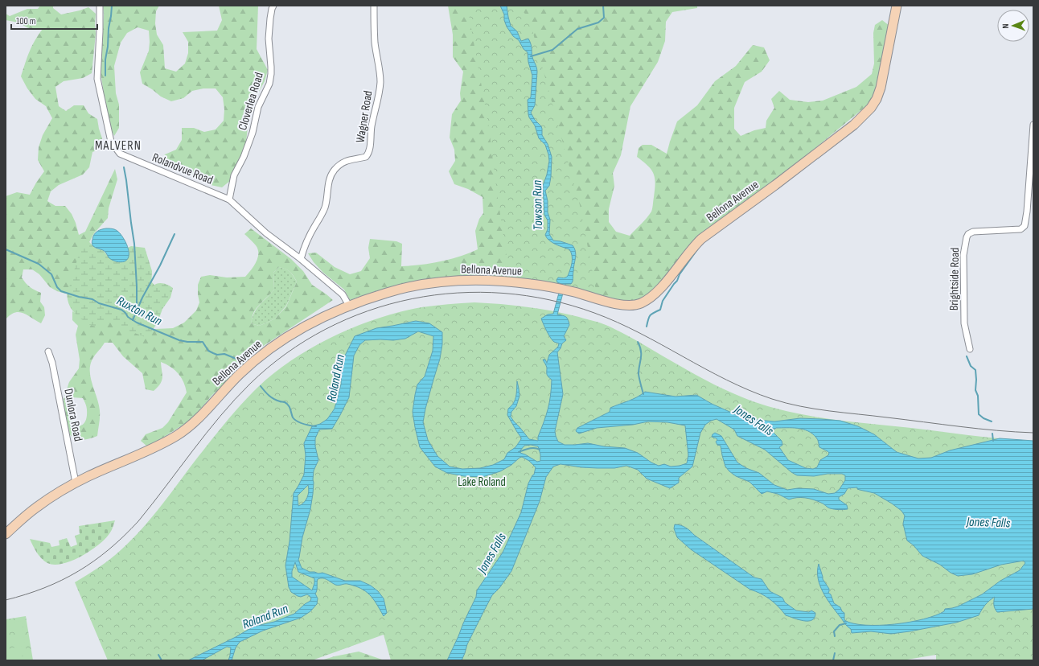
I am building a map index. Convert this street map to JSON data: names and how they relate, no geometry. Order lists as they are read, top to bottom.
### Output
{
  "streets": {
    "main road": ["Bellona Avenue"],
    "street": [
      "Cloverlea Road",
      "Wagner Road",
      "Rolandvue Road",
      "Brightside Road",
      "Dunlora Road"
    ]
  },
  "crossings": [
    ["Cloverlea Road", "Rolandvue Road"],
    ["Wagner Road", "Rolandvue Road"],
    ["Rolandvue Road", "Bellona Avenue"],
    ["Bellona Avenue", "Dunlora Road"]
  ],
  "districts": ["MALVERN"],
  "water": [
    "Towson Run",
    "Ruxton Run",
    "Roland Run",
    "Jones Falls"
  ],
  "parks": ["Lake Roland"],
  "scale_bar": "100 m",
  "north": "left"
}
